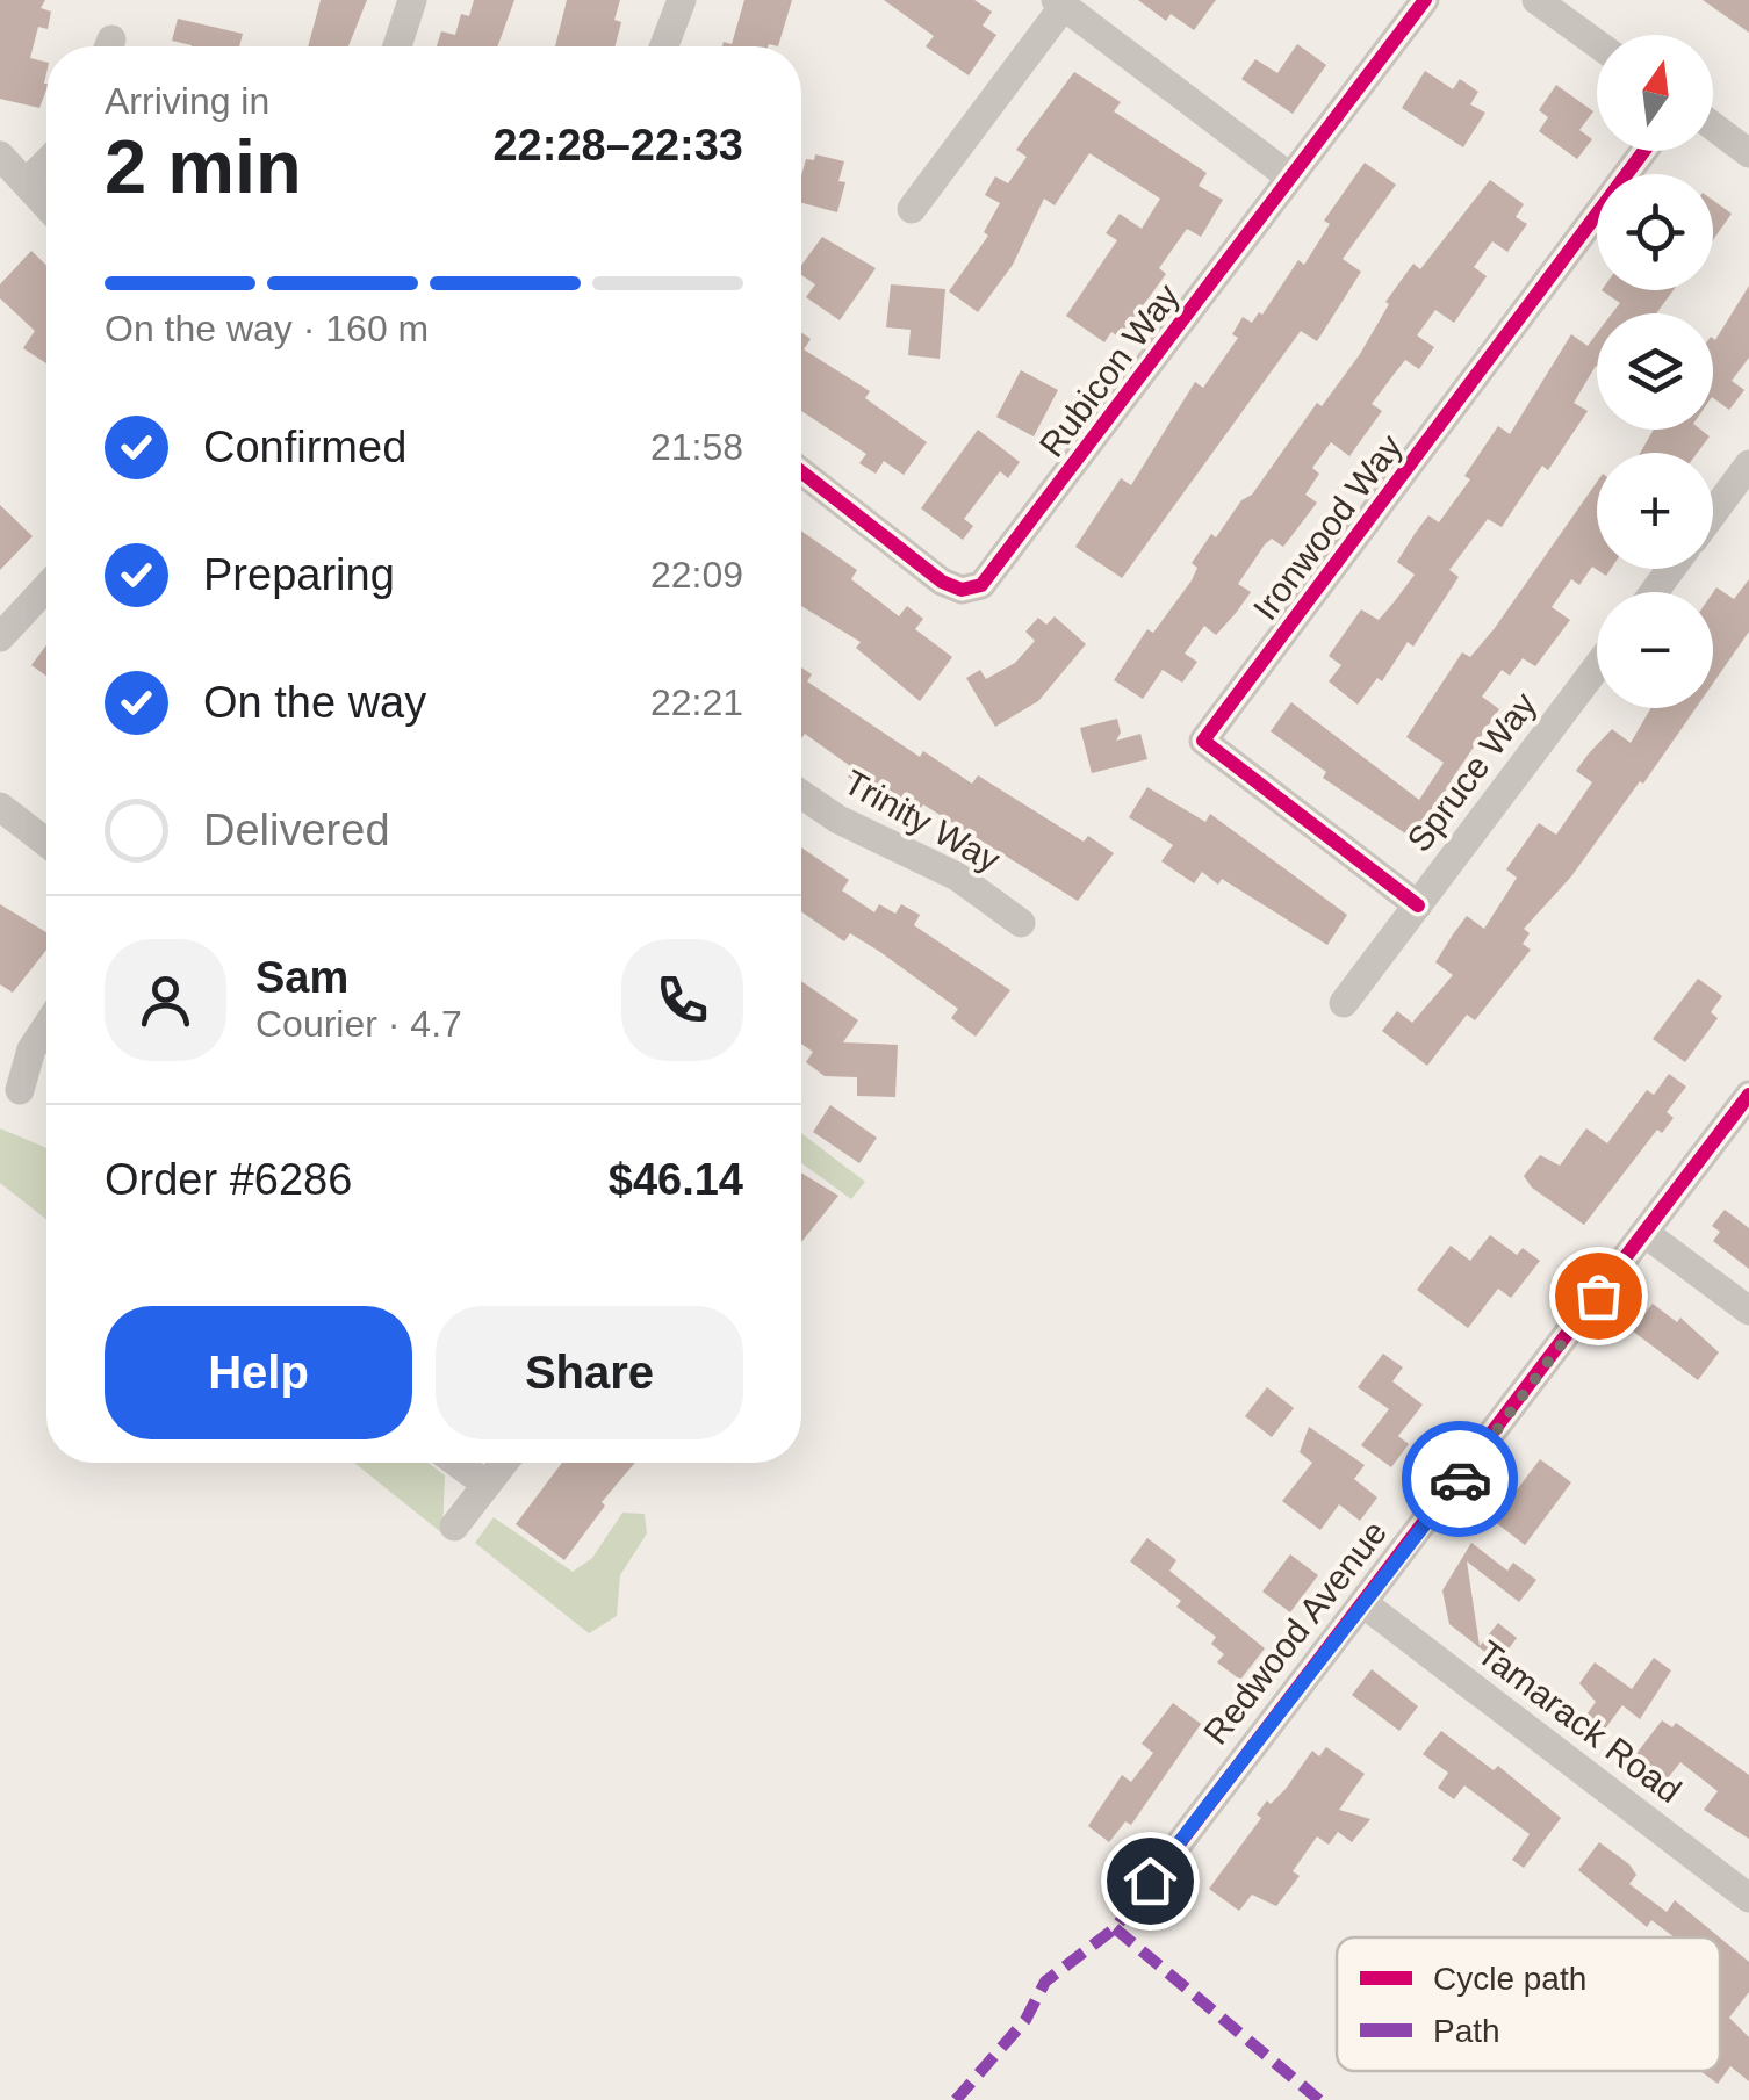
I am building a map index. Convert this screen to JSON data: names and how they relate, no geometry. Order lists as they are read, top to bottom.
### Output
{
  "streets": {
    "street": [
      "Rubicon Way",
      "Ironwood Way",
      "Spruce Way",
      "Trinity Way",
      "Redwood Avenue",
      "Tamarack Road"
    ]
  },
  "crossings": [
    ["Ironwood Way", "Spruce Way"],
    ["Redwood Avenue", "Tamarack Road"]
  ],
  "legend": ["Cycle path", "Path"],
  "north": "top",
  "page": {
    "map_buttons": ["+", "−"],
    "heading": ["2 min", "Arriving in", "22:28–22:33"],
    "panel": [
      "Sam",
      "Courier · 4.7",
      "Order #6286",
      "$46.14"
    ],
    "bar": "On the way · 160 m",
    "list": [
      ["Confirmed", "21:58"],
      ["Preparing", "22:09"],
      ["On the way", "22:21"],
      "Delivered"
    ],
    "buttons": ["Help", "Share"]
  }
}
